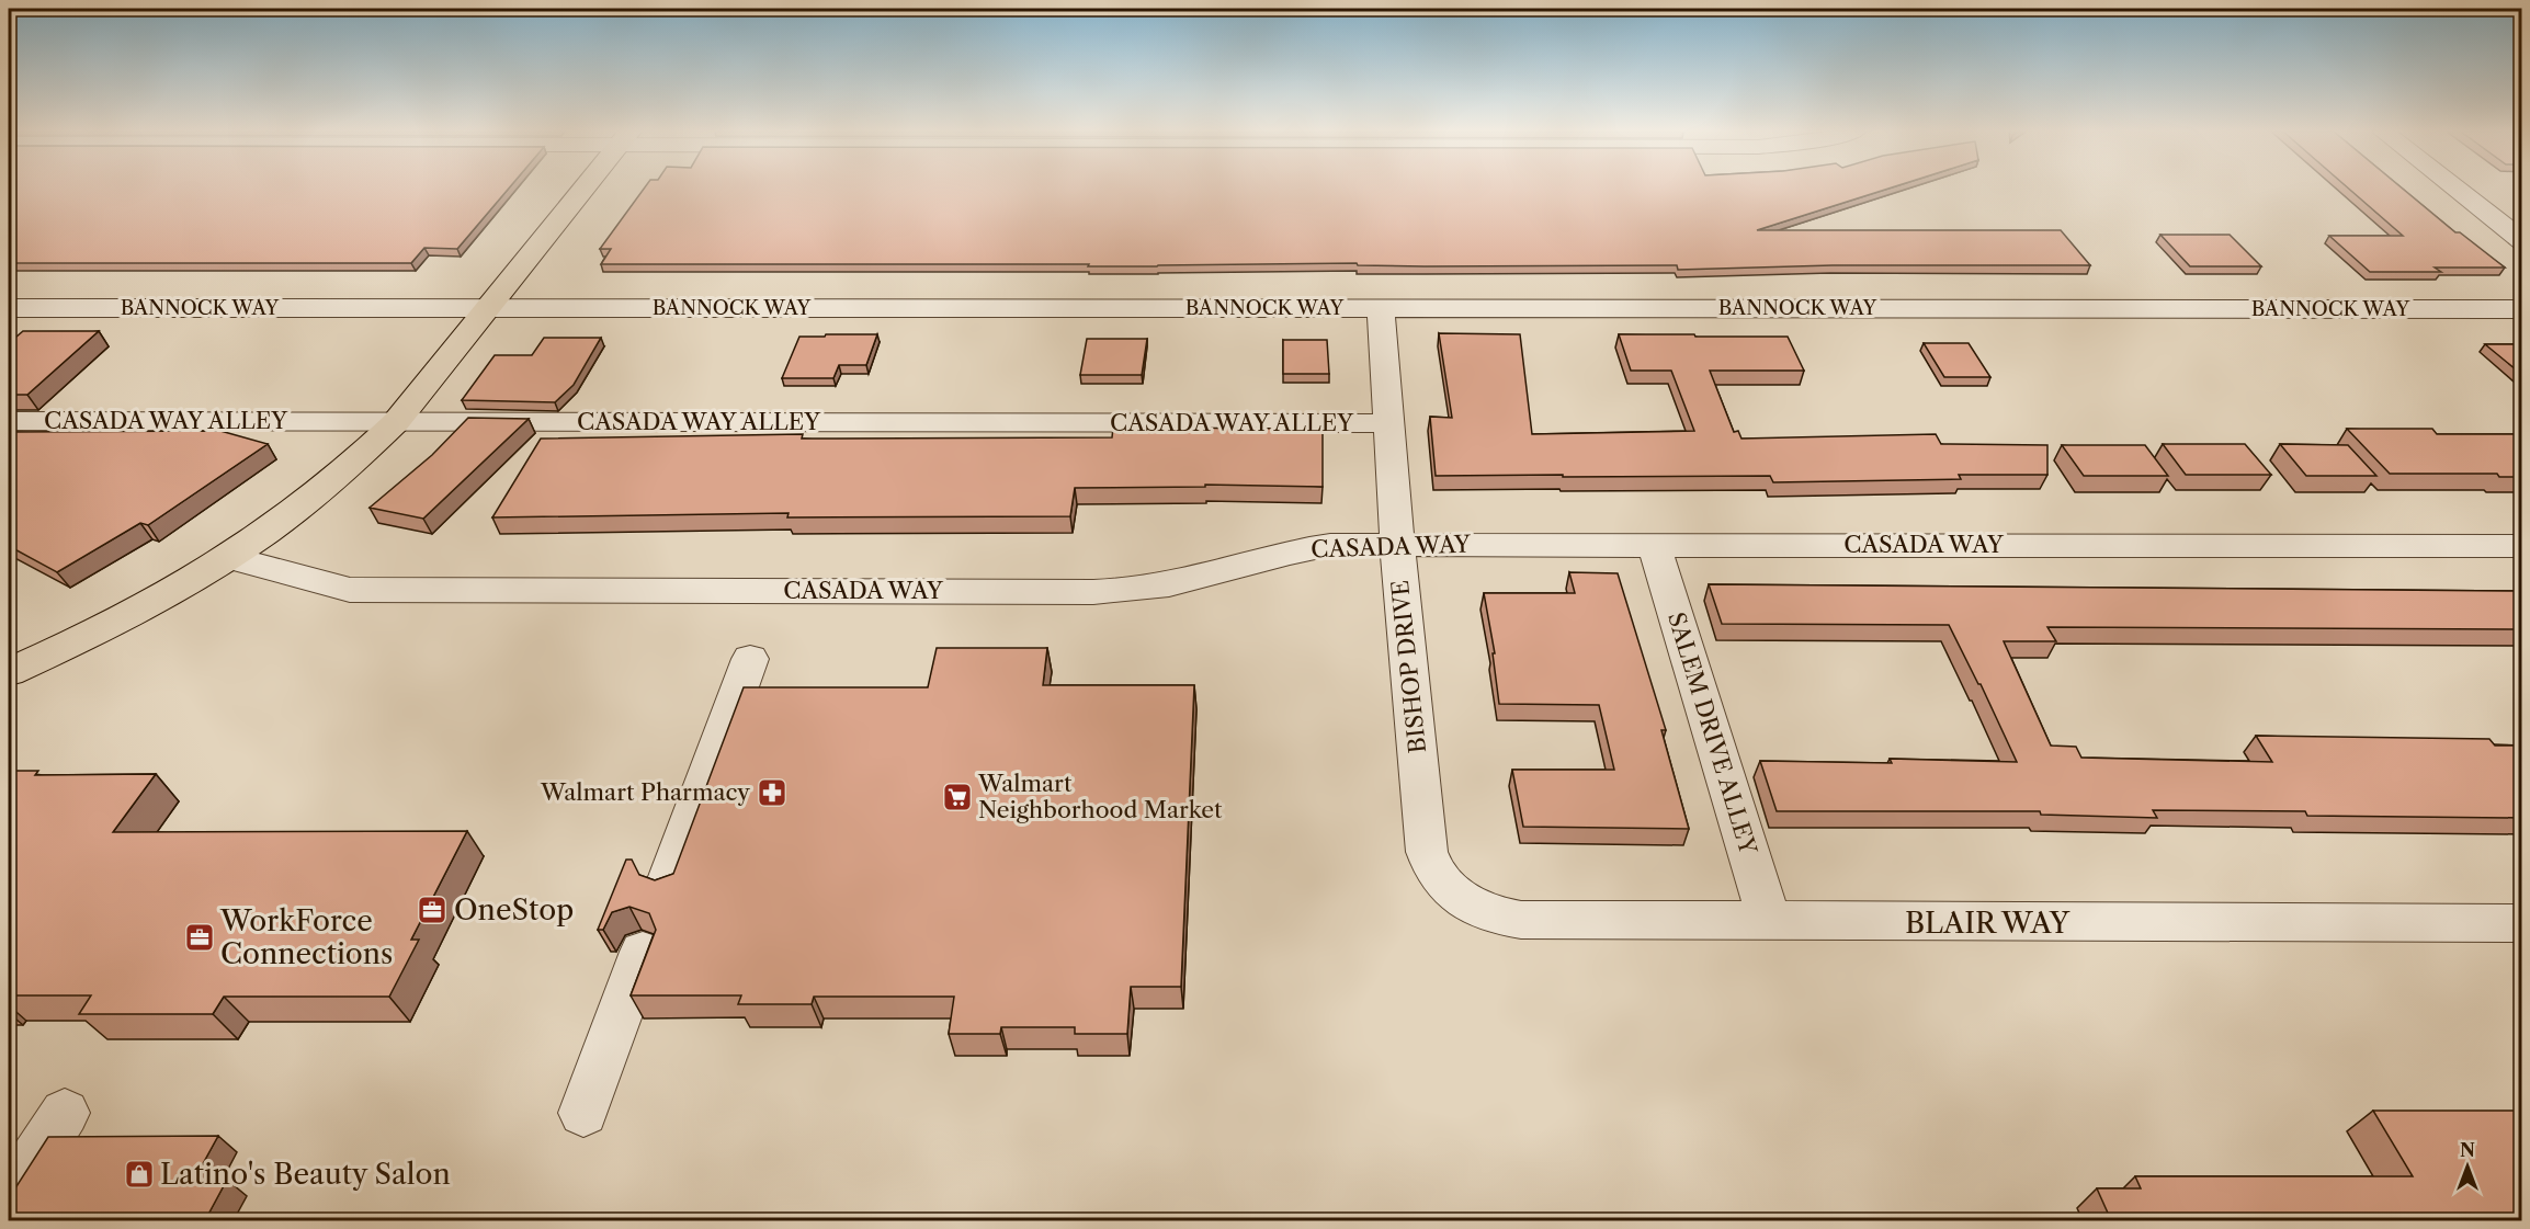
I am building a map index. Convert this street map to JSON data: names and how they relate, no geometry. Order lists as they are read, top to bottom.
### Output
{
  "streets": {
    "street": [
      "BANNOCK WAY",
      "CASADA WAY ALLEY",
      "CASADA WAY",
      "BISHOP DRIVE",
      "SALEM DRIVE ALLEY",
      "BLAIR WAY"
    ]
  },
  "crossings": [
    ["BANNOCK WAY", "BISHOP DRIVE"],
    ["CASADA WAY ALLEY", "BISHOP DRIVE"],
    ["CASADA WAY", "BISHOP DRIVE"],
    ["CASADA WAY", "SALEM DRIVE ALLEY"],
    ["BISHOP DRIVE", "BLAIR WAY"],
    ["SALEM DRIVE ALLEY", "BLAIR WAY"]
  ],
  "places": {
    "pharmacy": ["Walmart Pharmacy"],
    "supermarket": ["Walmart Neighborhood Market"],
    "office": ["OneStop", "WorkForce Connections"],
    "shop": ["Latino's Beauty Salon"]
  },
  "north": "top"
}
